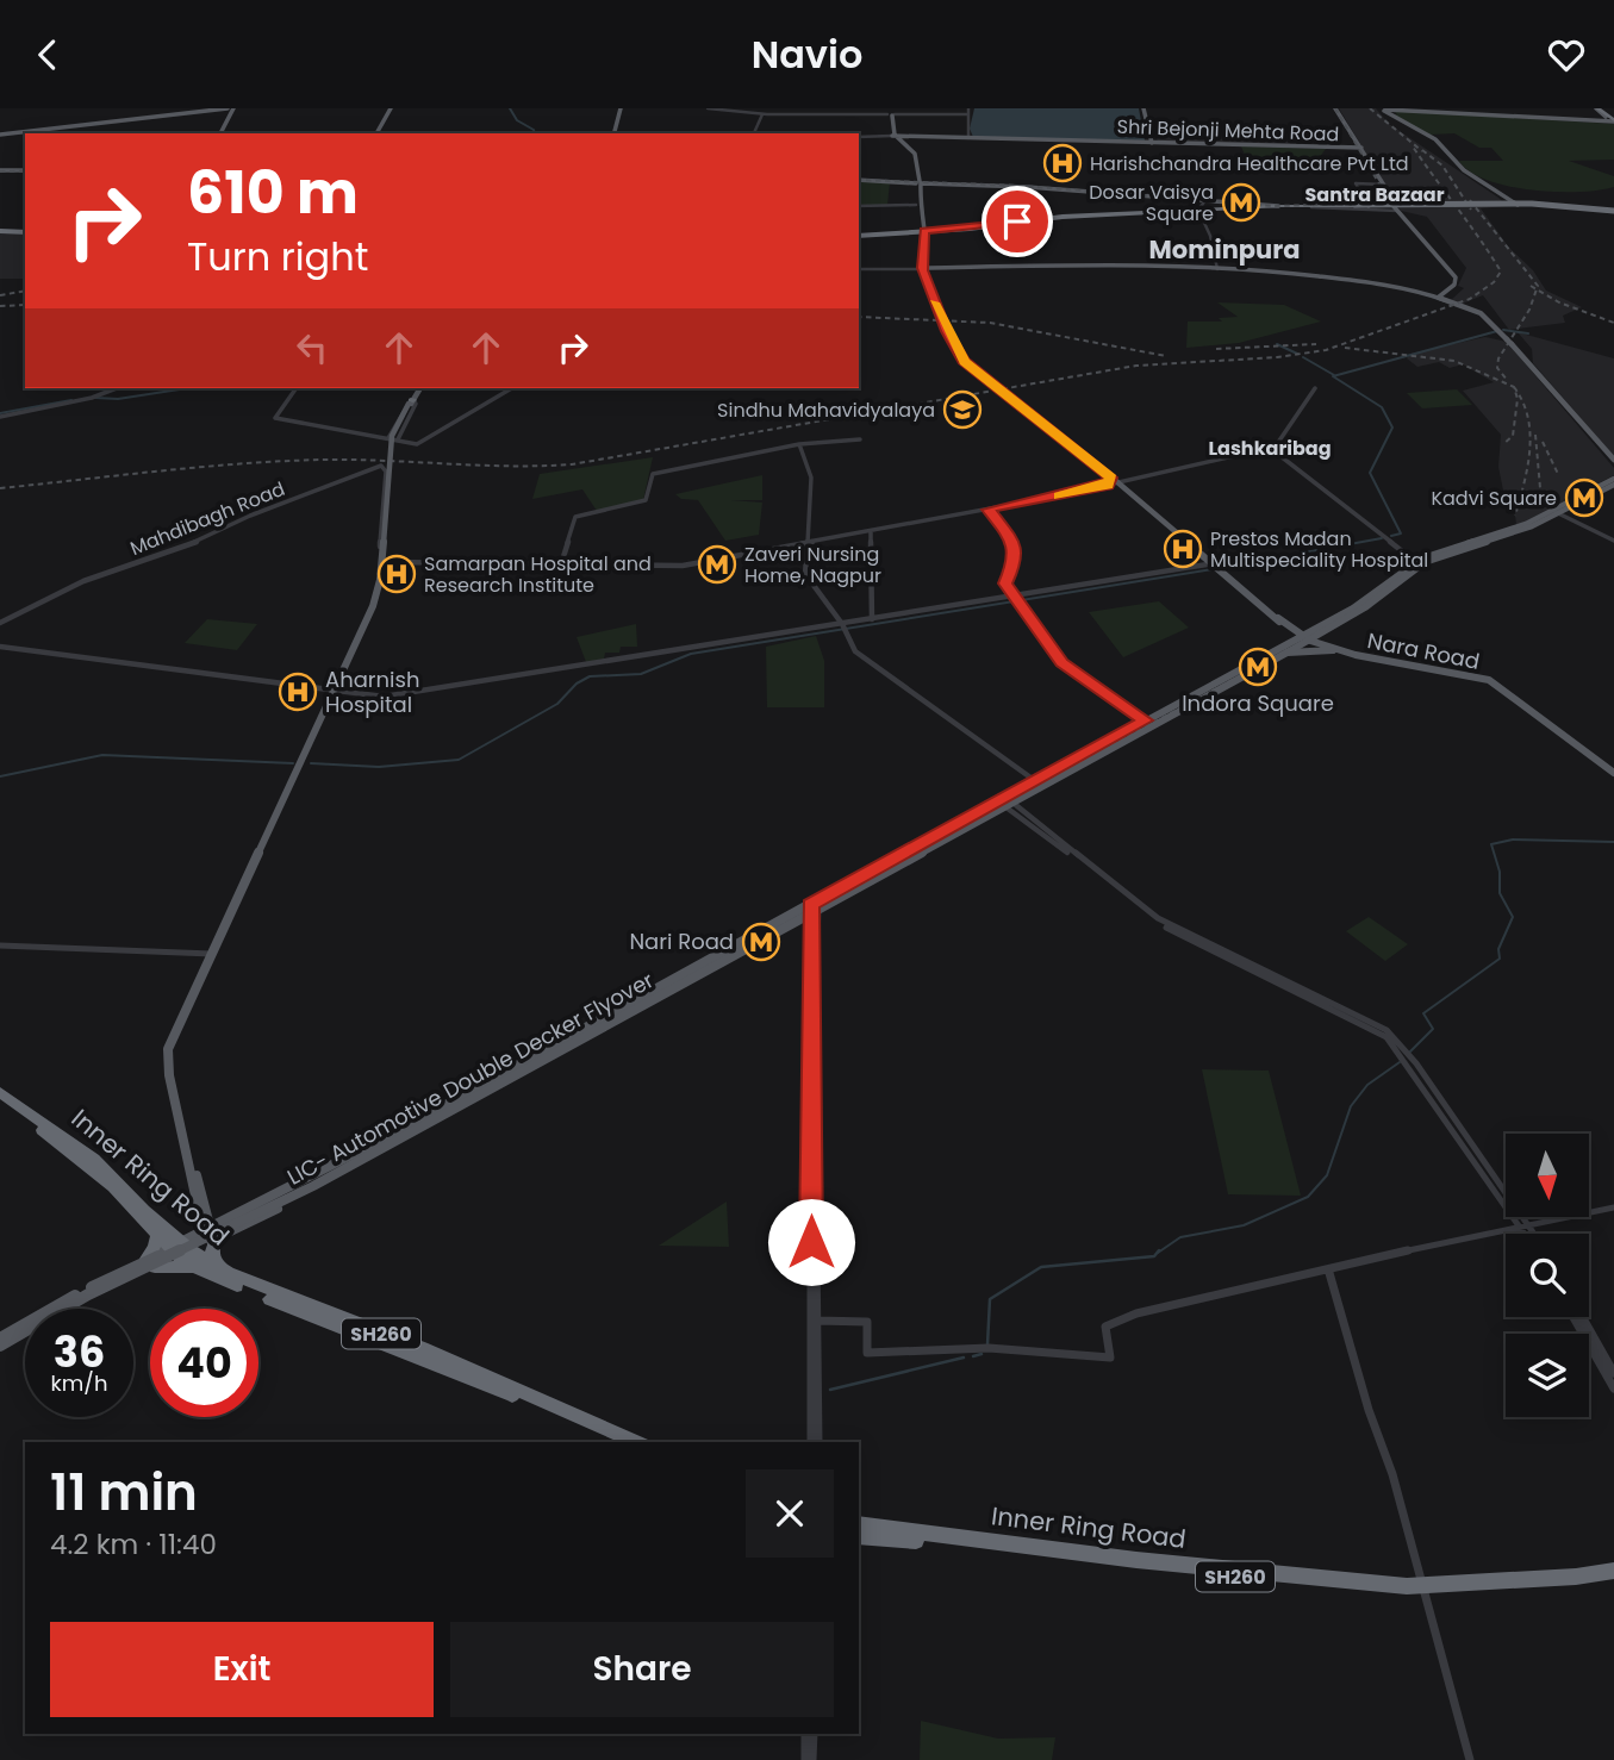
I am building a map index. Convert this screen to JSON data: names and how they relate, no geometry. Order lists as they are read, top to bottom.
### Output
{
  "streets": {
    "highway": ["Inner Ring Road", "SH260"],
    "main road": ["Shri Bejonji Mehta Road", "Nara Road", "LIC- Automotive Double Decker Flyover"],
    "street": ["Mahdibagh Road"]
  },
  "districts": ["Santra Bazaar", "Mominpura", "Lashkaribag"],
  "places": {
    "hospital": [
      "Harishchandra Healthcare Pvt Ltd",
      "Prestos Madan Multispeciality Hospital",
      "Samarpan Hospital and Research Institute",
      "Aharnish Hospital"
    ],
    "metro station": [
      "Dosar Vaisya Square",
      "Kadvi Square",
      "Zaveri Nursing Home, Nagpur",
      "Indora Square",
      "Nari Road"
    ],
    "school or university": ["Sindhu Mahavidyalaya"]
  },
  "north": "bottom",
  "page": {
    "header": "Navio",
    "turn": ["610 m", "Turn right"],
    "speed": "36 km/h",
    "limit": "40",
    "heading": ["11 min", "4.2 km · 11:40"],
    "buttons": ["Exit", "Share"]
  }
}
